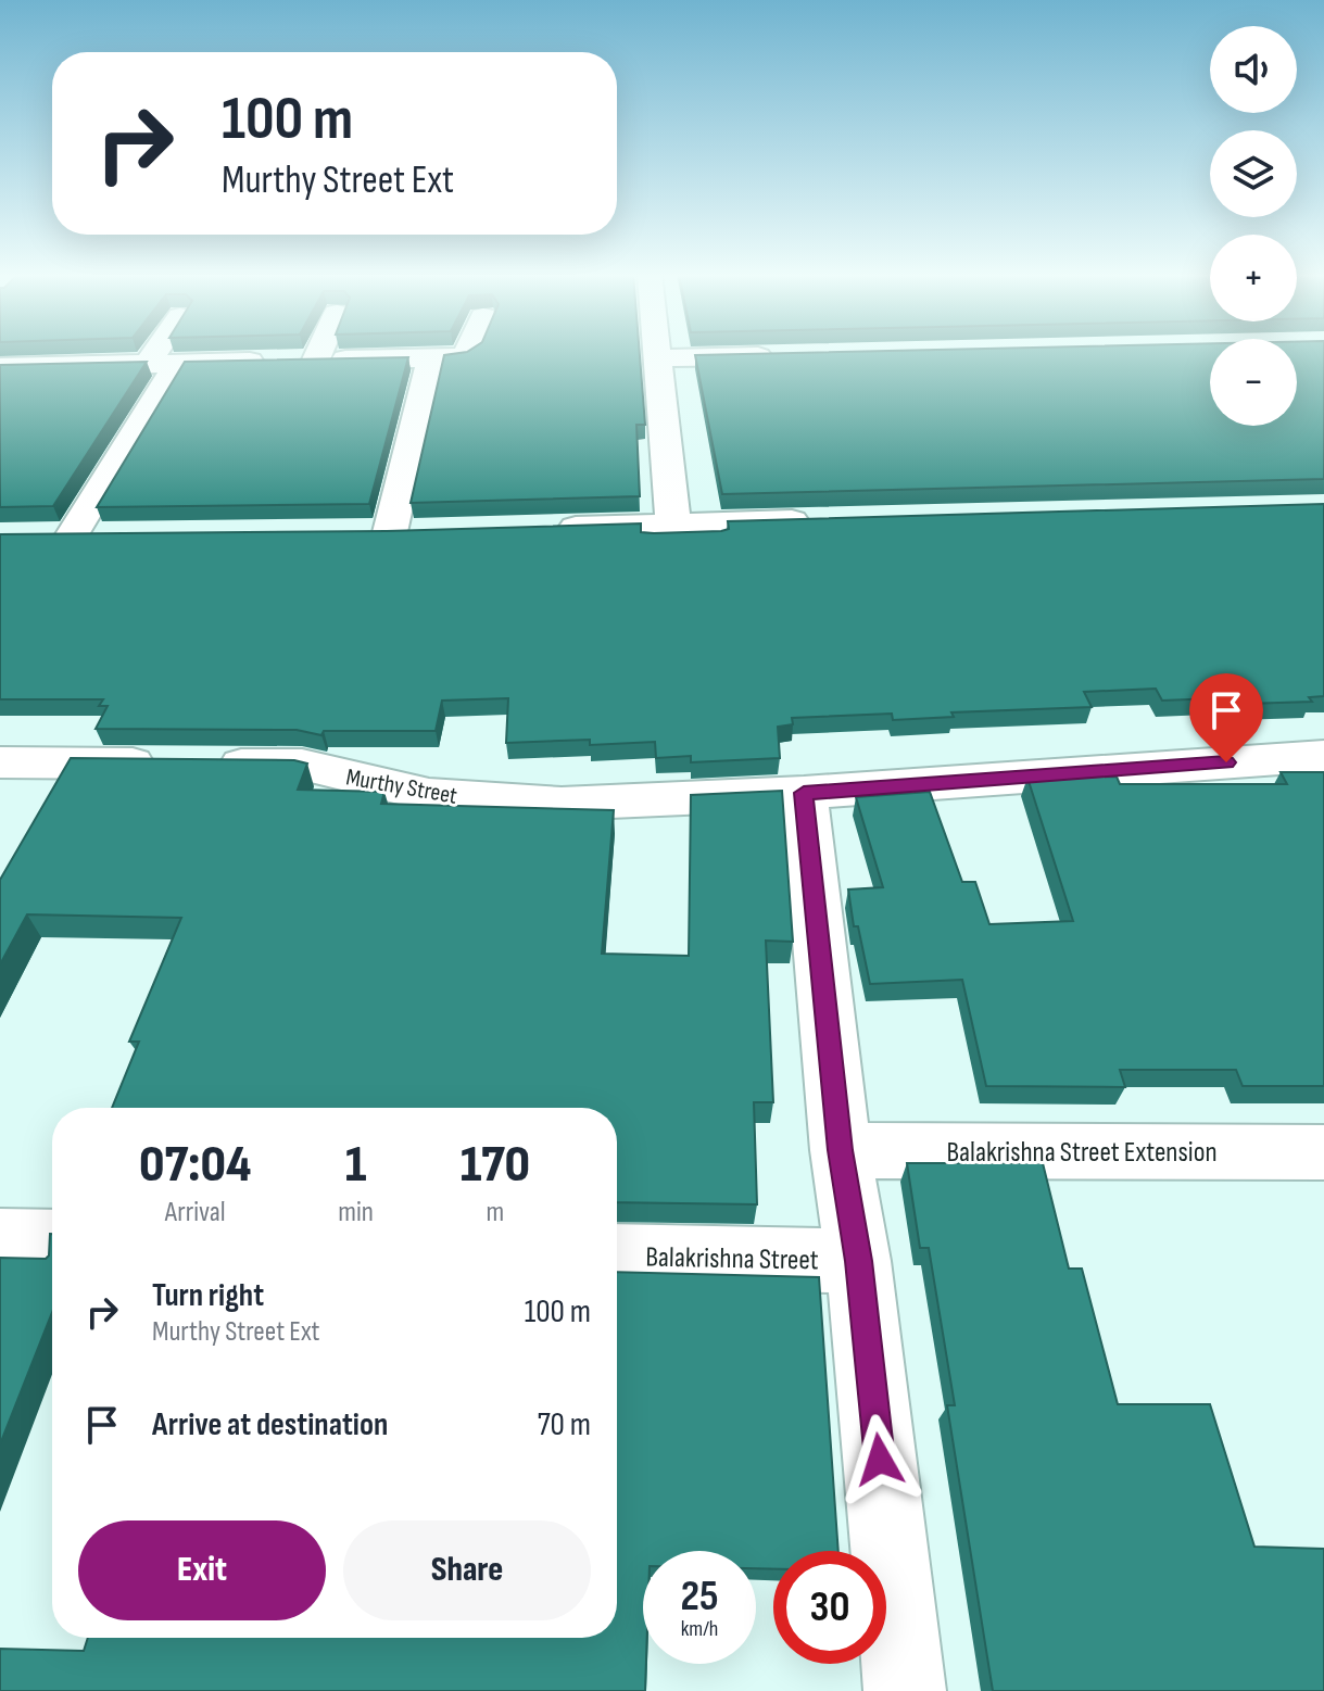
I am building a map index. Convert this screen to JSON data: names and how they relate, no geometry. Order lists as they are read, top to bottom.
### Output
{
  "streets": {
    "street": ["Murthy Street", "Balakrishna Street Extension", "Balakrishna Street"]
  },
  "page": {
    "map_buttons": ["+", "−"],
    "turn": ["100 m", "Murthy Street Ext"],
    "eta": [
      "07:04",
      "Arrival",
      "1",
      "min",
      "170",
      "m"
    ],
    "list": [
      {
        "name": "Turn right",
        "note": "Murthy Street Ext",
        "value": "100 m"
      },
      {
        "name": "Arrive at destination",
        "value": "70 m"
      }
    ],
    "buttons": ["Exit", "Share"],
    "speed": "25 km/h",
    "limit": "30"
  }
}
